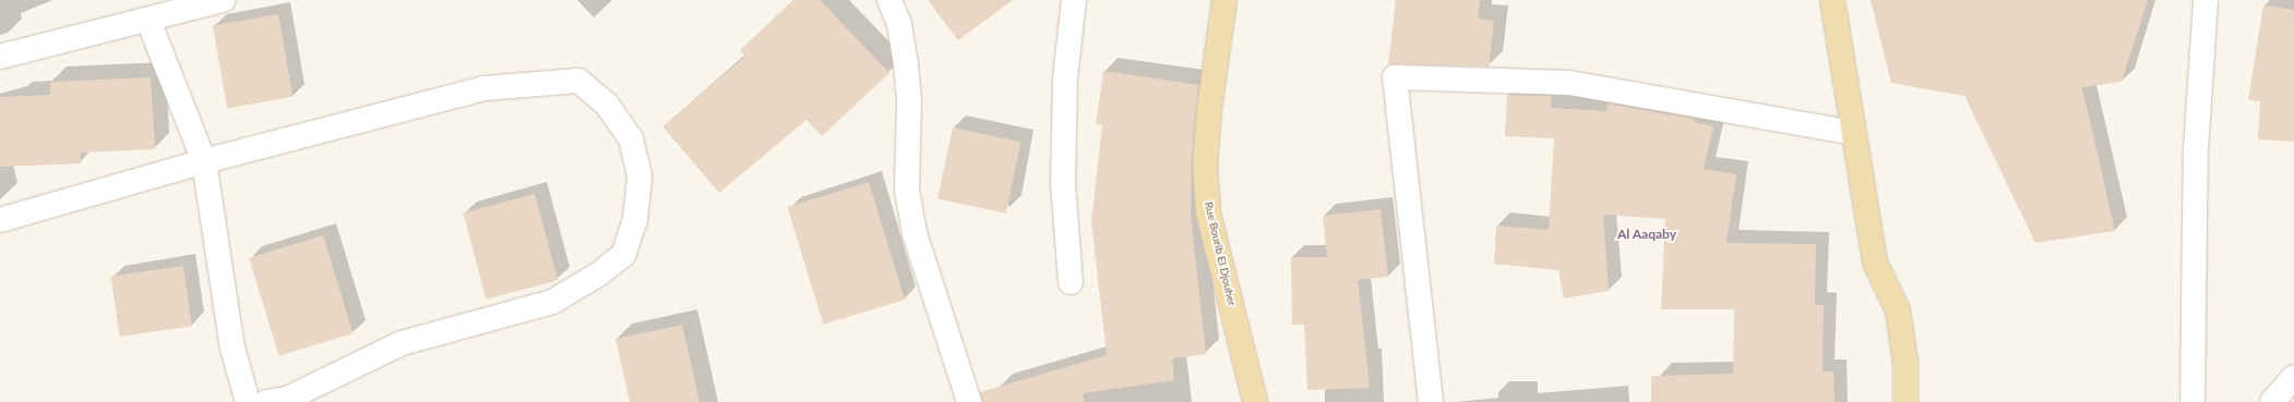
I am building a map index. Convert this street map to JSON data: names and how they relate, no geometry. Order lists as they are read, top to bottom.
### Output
{
  "streets": {
    "main road": ["Rue Bourib El Djouher"]
  },
  "districts": ["Al Aaqaby"]
}
